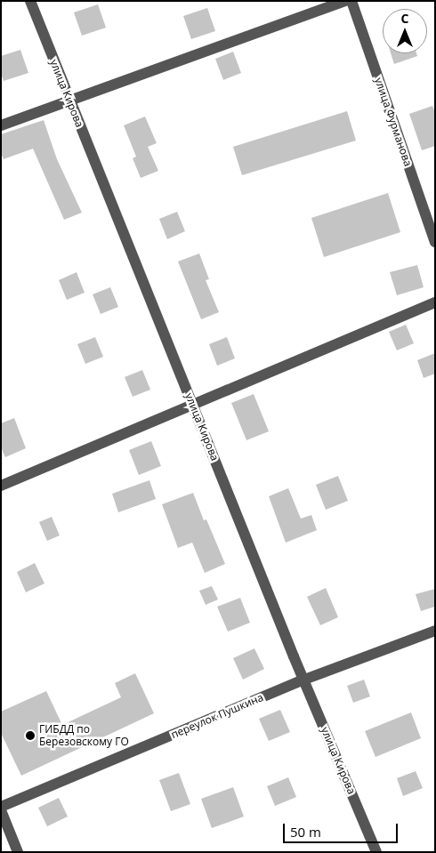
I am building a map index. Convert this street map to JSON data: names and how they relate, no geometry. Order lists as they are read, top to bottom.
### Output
{
  "streets": {
    "street": ["улица Кирова", "улица Фурманова", "переулок Пушкина"]
  },
  "crossings": [
    ["улица Кирова", "переулок Пушкина"]
  ],
  "places": ["ГИБДД по Березовскому ГО"],
  "scale_bar": "50 m",
  "north": "top"
}
